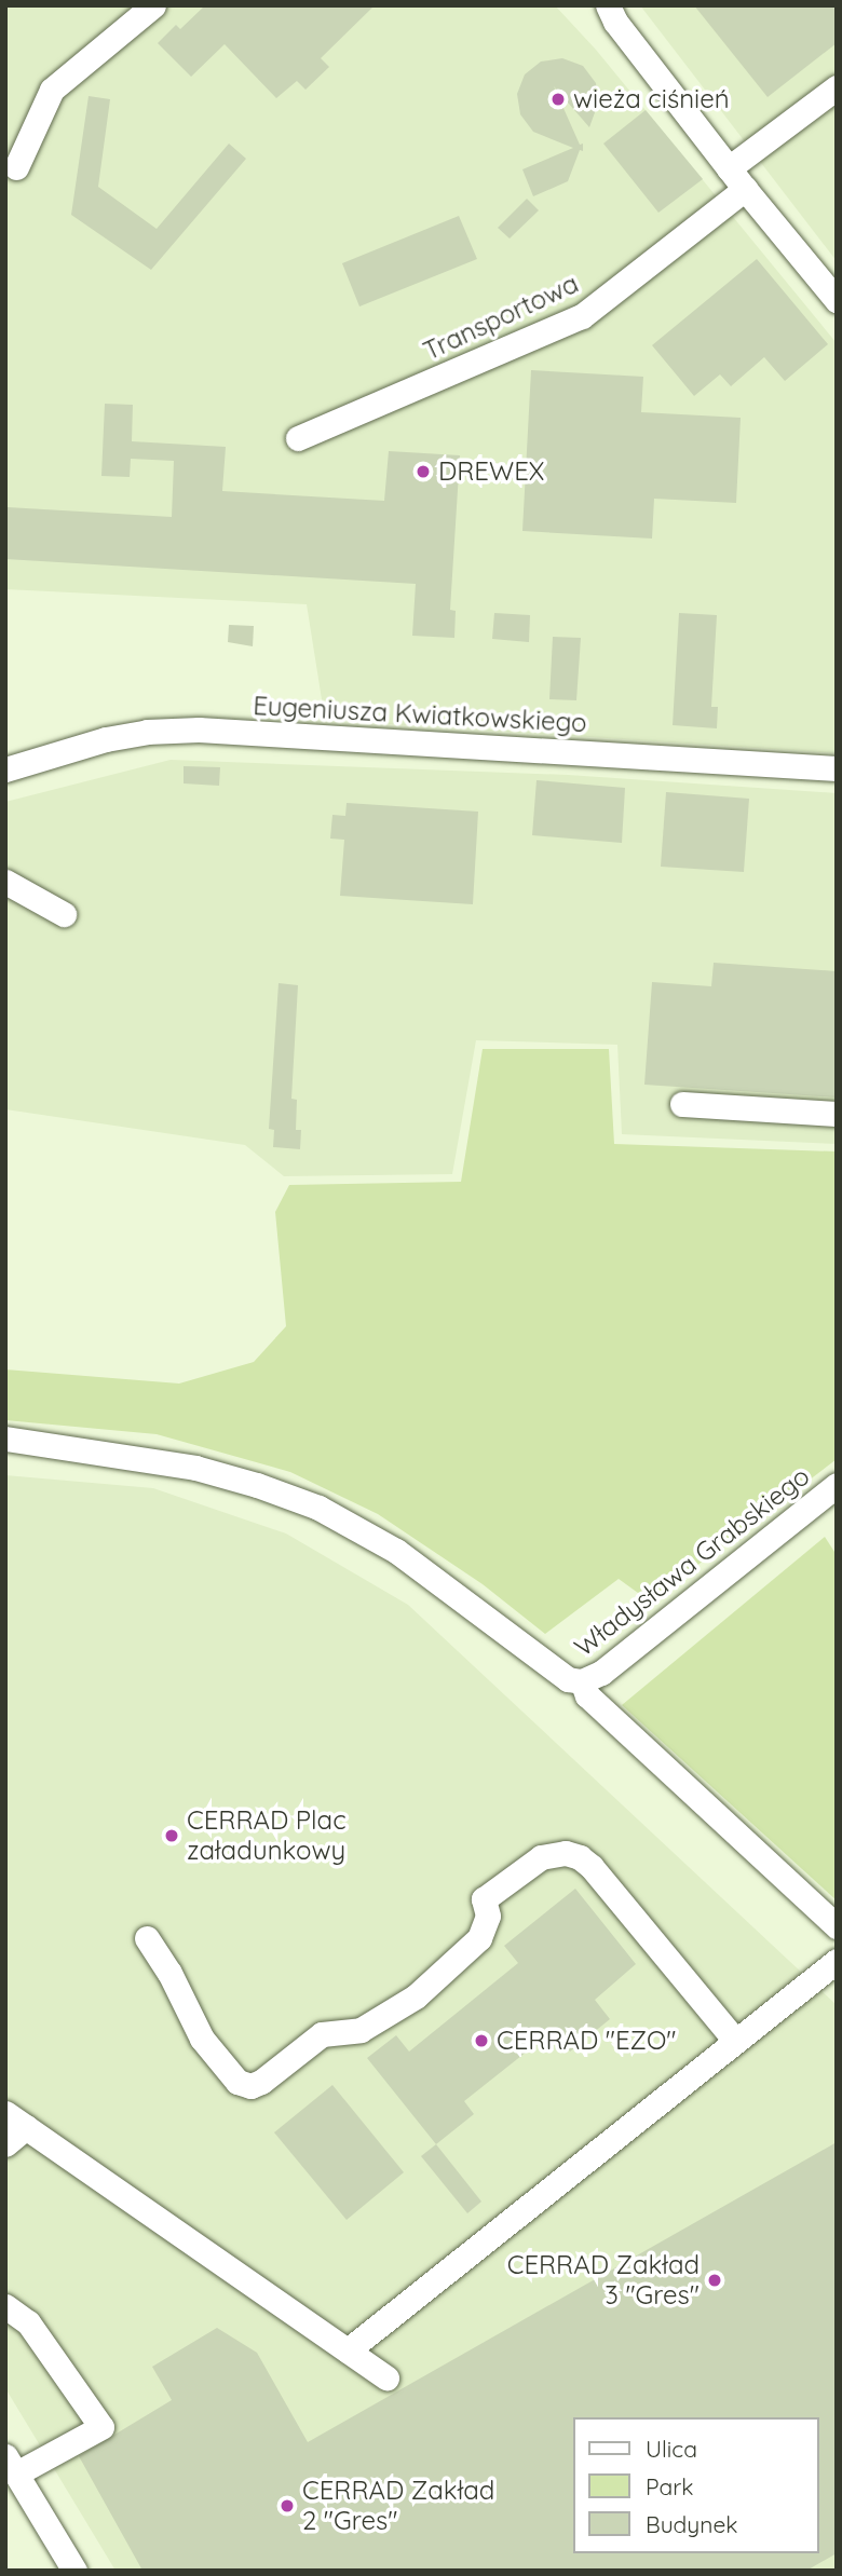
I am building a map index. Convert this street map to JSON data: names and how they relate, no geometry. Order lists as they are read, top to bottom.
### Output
{
  "streets": {
    "street": ["Transportowa", "Eugeniusza Kwiatkowskiego", "Władysława Grabskiego"]
  },
  "places": [
    "wieża ciśnień",
    "DREWEX",
    "CERRAD Plac załadunkowy",
    "CERRAD \"EZO\"",
    "CERRAD Zakład 3 \"Gres\"",
    "CERRAD Zakład 2 \"Gres\""
  ],
  "legend": ["Ulica", "Park", "Budynek"]
}
